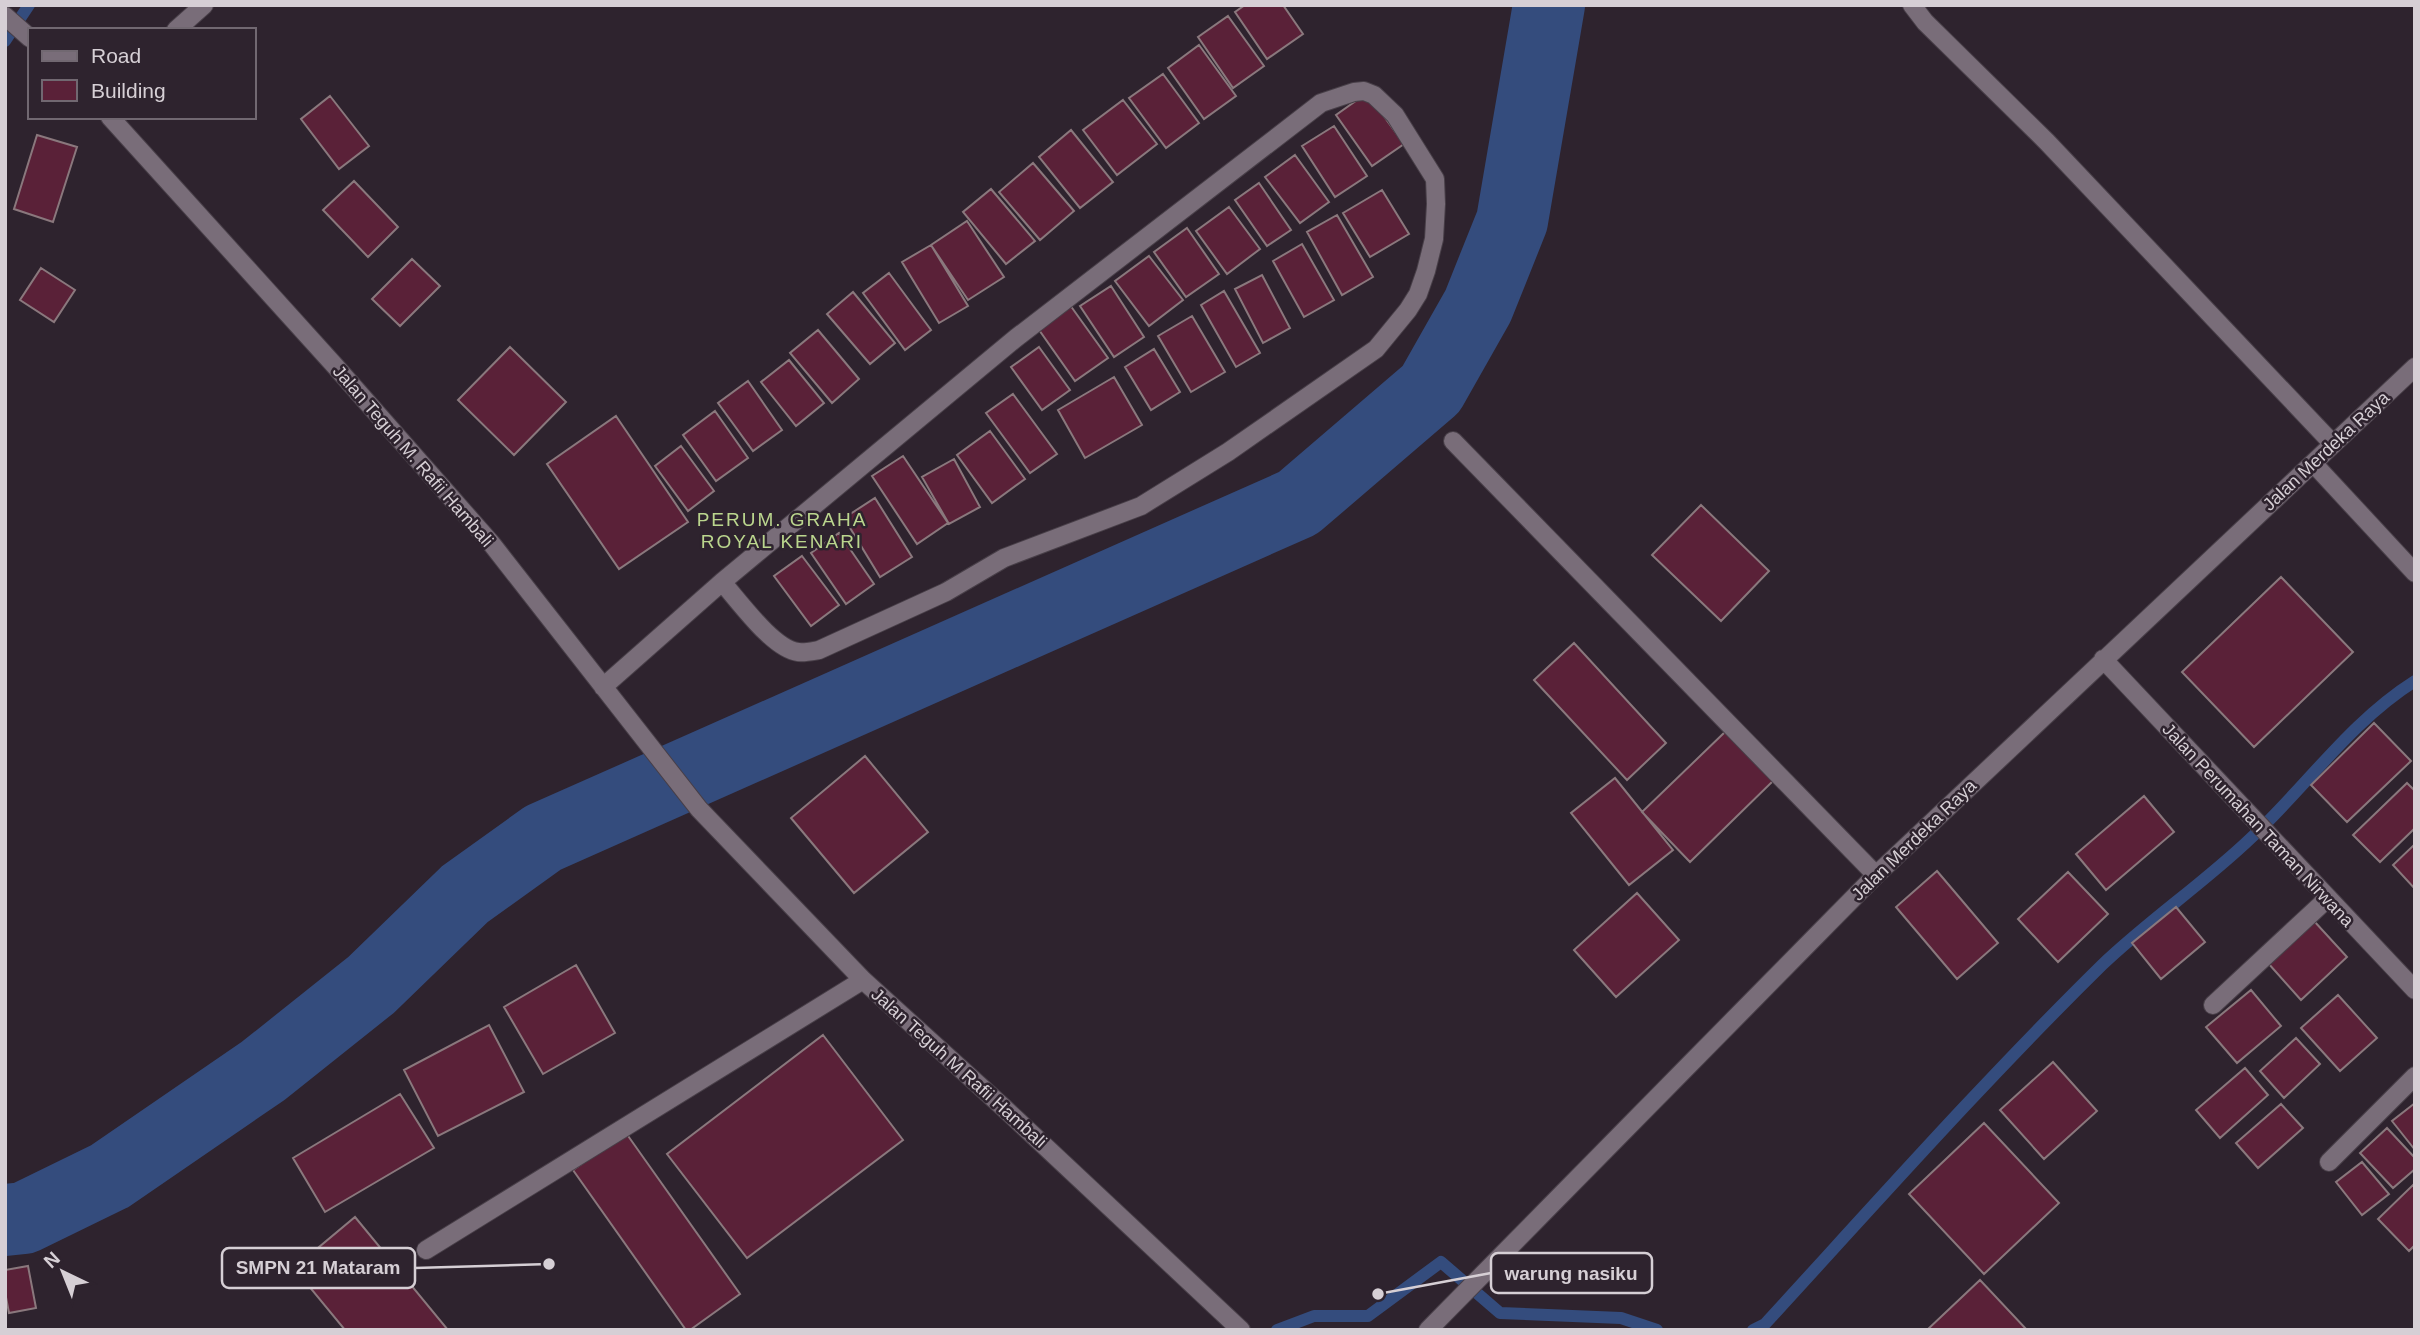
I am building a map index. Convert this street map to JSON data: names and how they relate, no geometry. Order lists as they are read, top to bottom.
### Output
{
  "streets": {
    "street": [
      "Jalan Merdeka Raya",
      "Jalan Teguh M. Rafii Hambali",
      "Jalan Perumahan Taman Nirwana",
      "Jalan Teguh M Rafii Hambali"
    ]
  },
  "crossings": [
    ["Jalan Merdeka Raya", "Jalan Perumahan Taman Nirwana"],
    ["Jalan Teguh M. Rafii Hambali", "Jalan Teguh M Rafii Hambali"]
  ],
  "districts": ["PERUM. GRAHA ROYAL KENARI"],
  "places": ["SMPN 21 Mataram", "warung nasiku"],
  "legend": ["Road", "Building"],
  "north": "top left"
}
